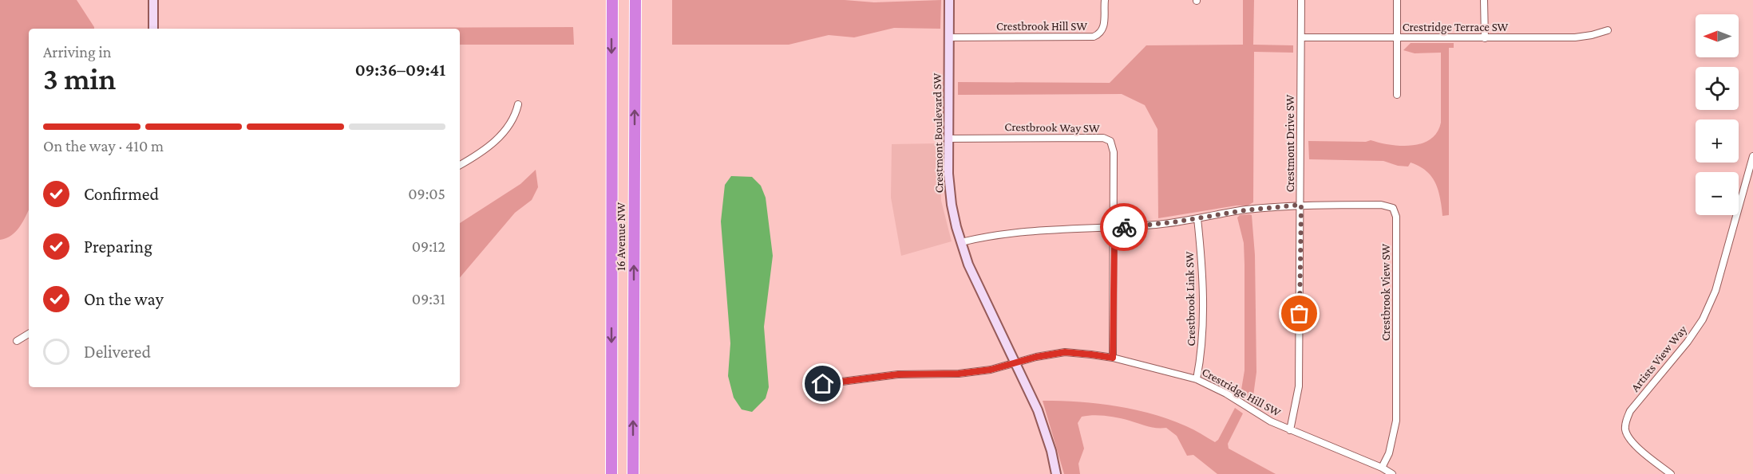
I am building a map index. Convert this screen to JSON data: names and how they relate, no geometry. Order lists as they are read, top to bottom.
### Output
{
  "streets": {
    "highway": ["16 Avenue NW"],
    "street": [
      "Crestbrook Hill SW",
      "Crestridge Terrace SW",
      "Crestbrook Way SW",
      "Crestmont Boulevard SW",
      "Crestmont Drive SW",
      "Crestbrook View SW",
      "Crestbrook Link SW",
      "Artists View Way",
      "Crestridge Hill SW"
    ]
  },
  "crossings": [
    ["Crestbrook Hill SW", "Crestmont Boulevard SW"],
    ["Crestridge Terrace SW", "Crestmont Drive SW"],
    ["Crestbrook Way SW", "Crestmont Boulevard SW"],
    ["Crestbrook Way SW", "Crestridge Hill SW"],
    ["Crestmont Boulevard SW", "Crestridge Hill SW"],
    ["Crestmont Drive SW", "Crestbrook View SW"],
    ["Crestmont Drive SW", "Crestridge Hill SW"],
    ["Crestbrook View SW", "Crestridge Hill SW"],
    ["Crestbrook Link SW", "Crestridge Hill SW"]
  ],
  "north": "left",
  "page": {
    "map_buttons": ["+", "−"],
    "heading": ["3 min", "Arriving in", "09:36–09:41"],
    "bar": "On the way · 410 m",
    "list": [
      ["Confirmed", "09:05"],
      ["Preparing", "09:12"],
      ["On the way", "09:31"],
      "Delivered"
    ]
  }
}
